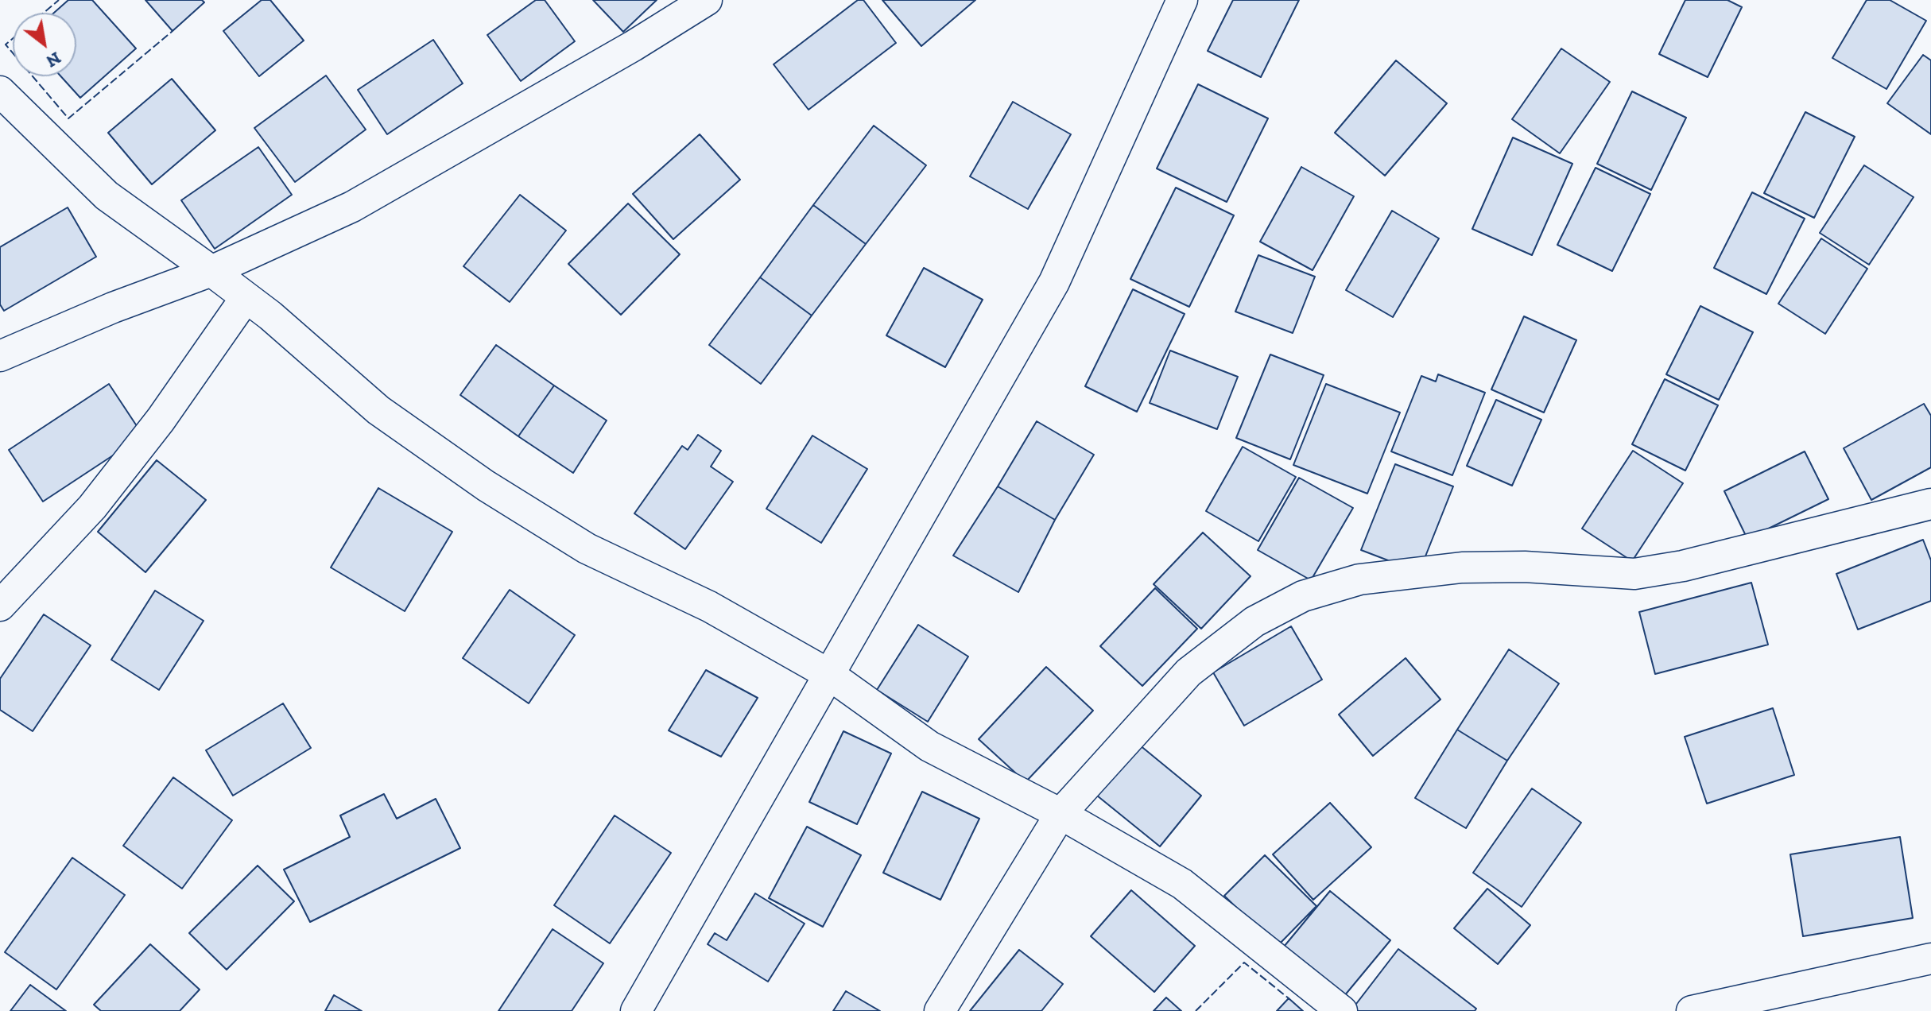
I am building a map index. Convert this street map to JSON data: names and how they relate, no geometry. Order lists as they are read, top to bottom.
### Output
{
  "north": "bottom right"
}
